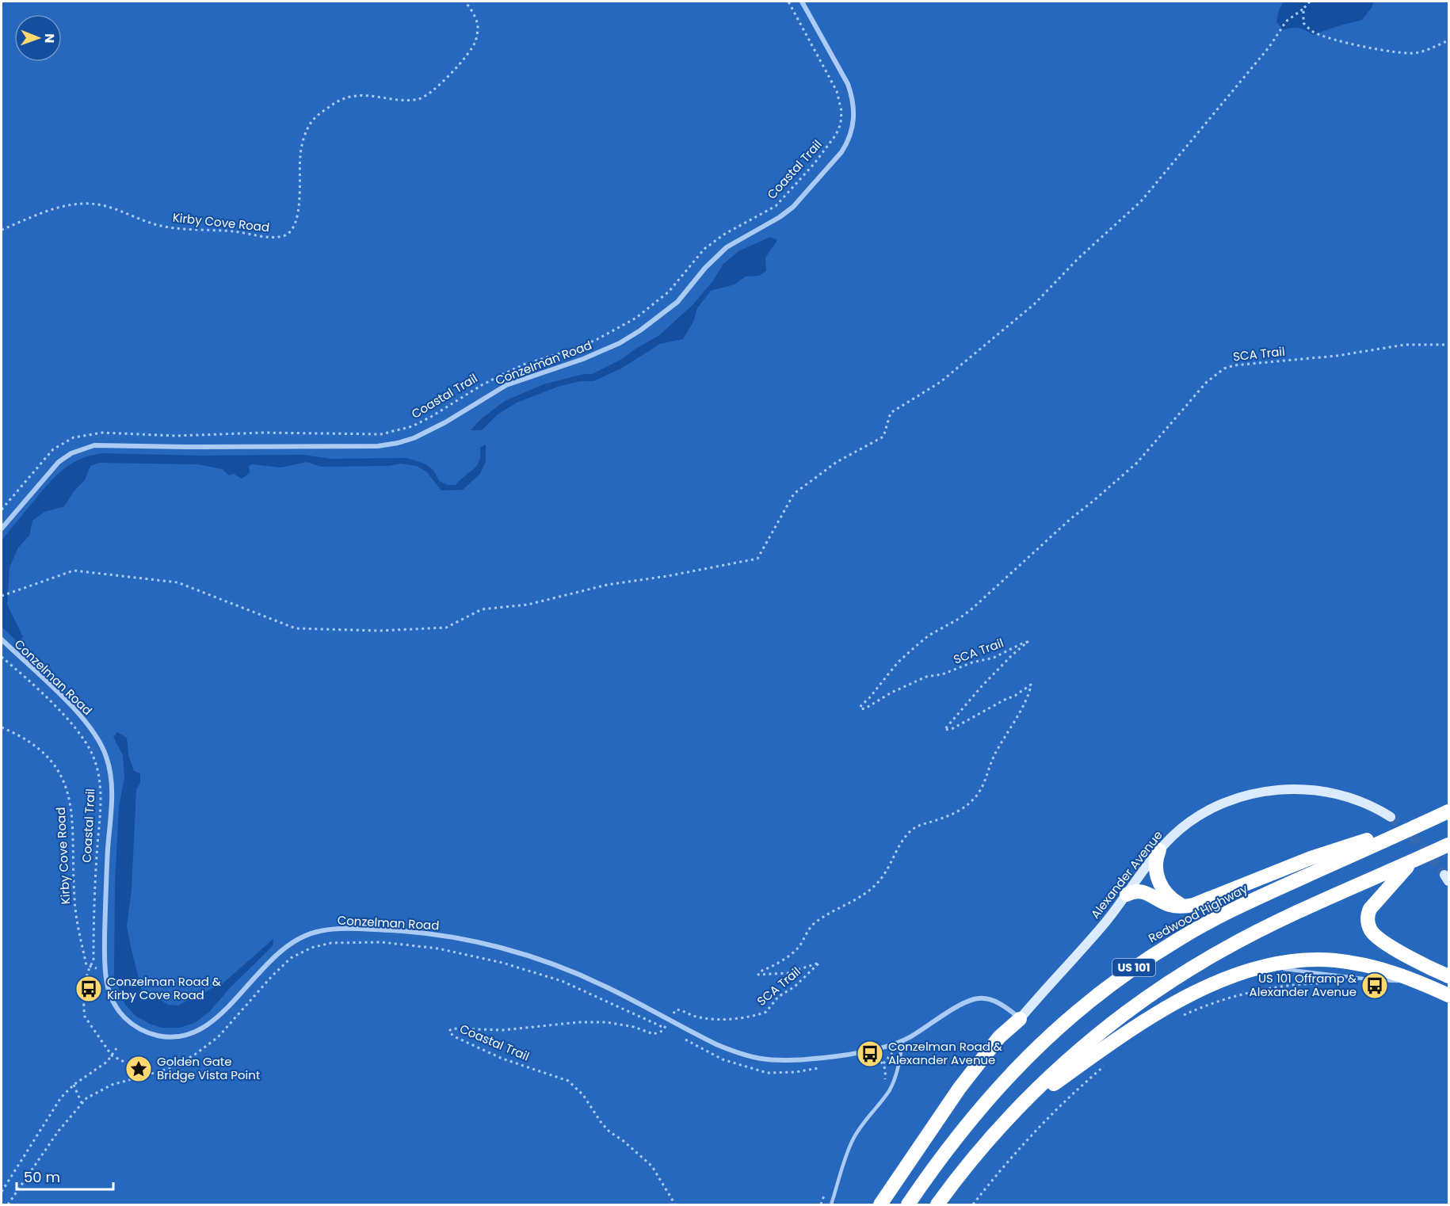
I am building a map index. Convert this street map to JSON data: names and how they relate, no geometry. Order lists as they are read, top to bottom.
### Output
{
  "streets": {
    "highway": ["Redwood Highway", "US 101"],
    "main road": ["Alexander Avenue"],
    "street": ["Conzelman Road"],
    "path": ["Coastal Trail", "Kirby Cove Road", "SCA Trail"]
  },
  "crossings": [
    ["Coastal Trail", "Kirby Cove Road"],
    ["Conzelman Road", "Alexander Avenue"]
  ],
  "places": {
    "bus stop": ["US 101 Offramp & Alexander Avenue", "Conzelman Road & Kirby Cove Road", "Conzelman Road & Alexander Avenue"],
    "place": ["Golden Gate Bridge Vista Point"]
  },
  "scale_bar": "50 m",
  "north": "right"
}
